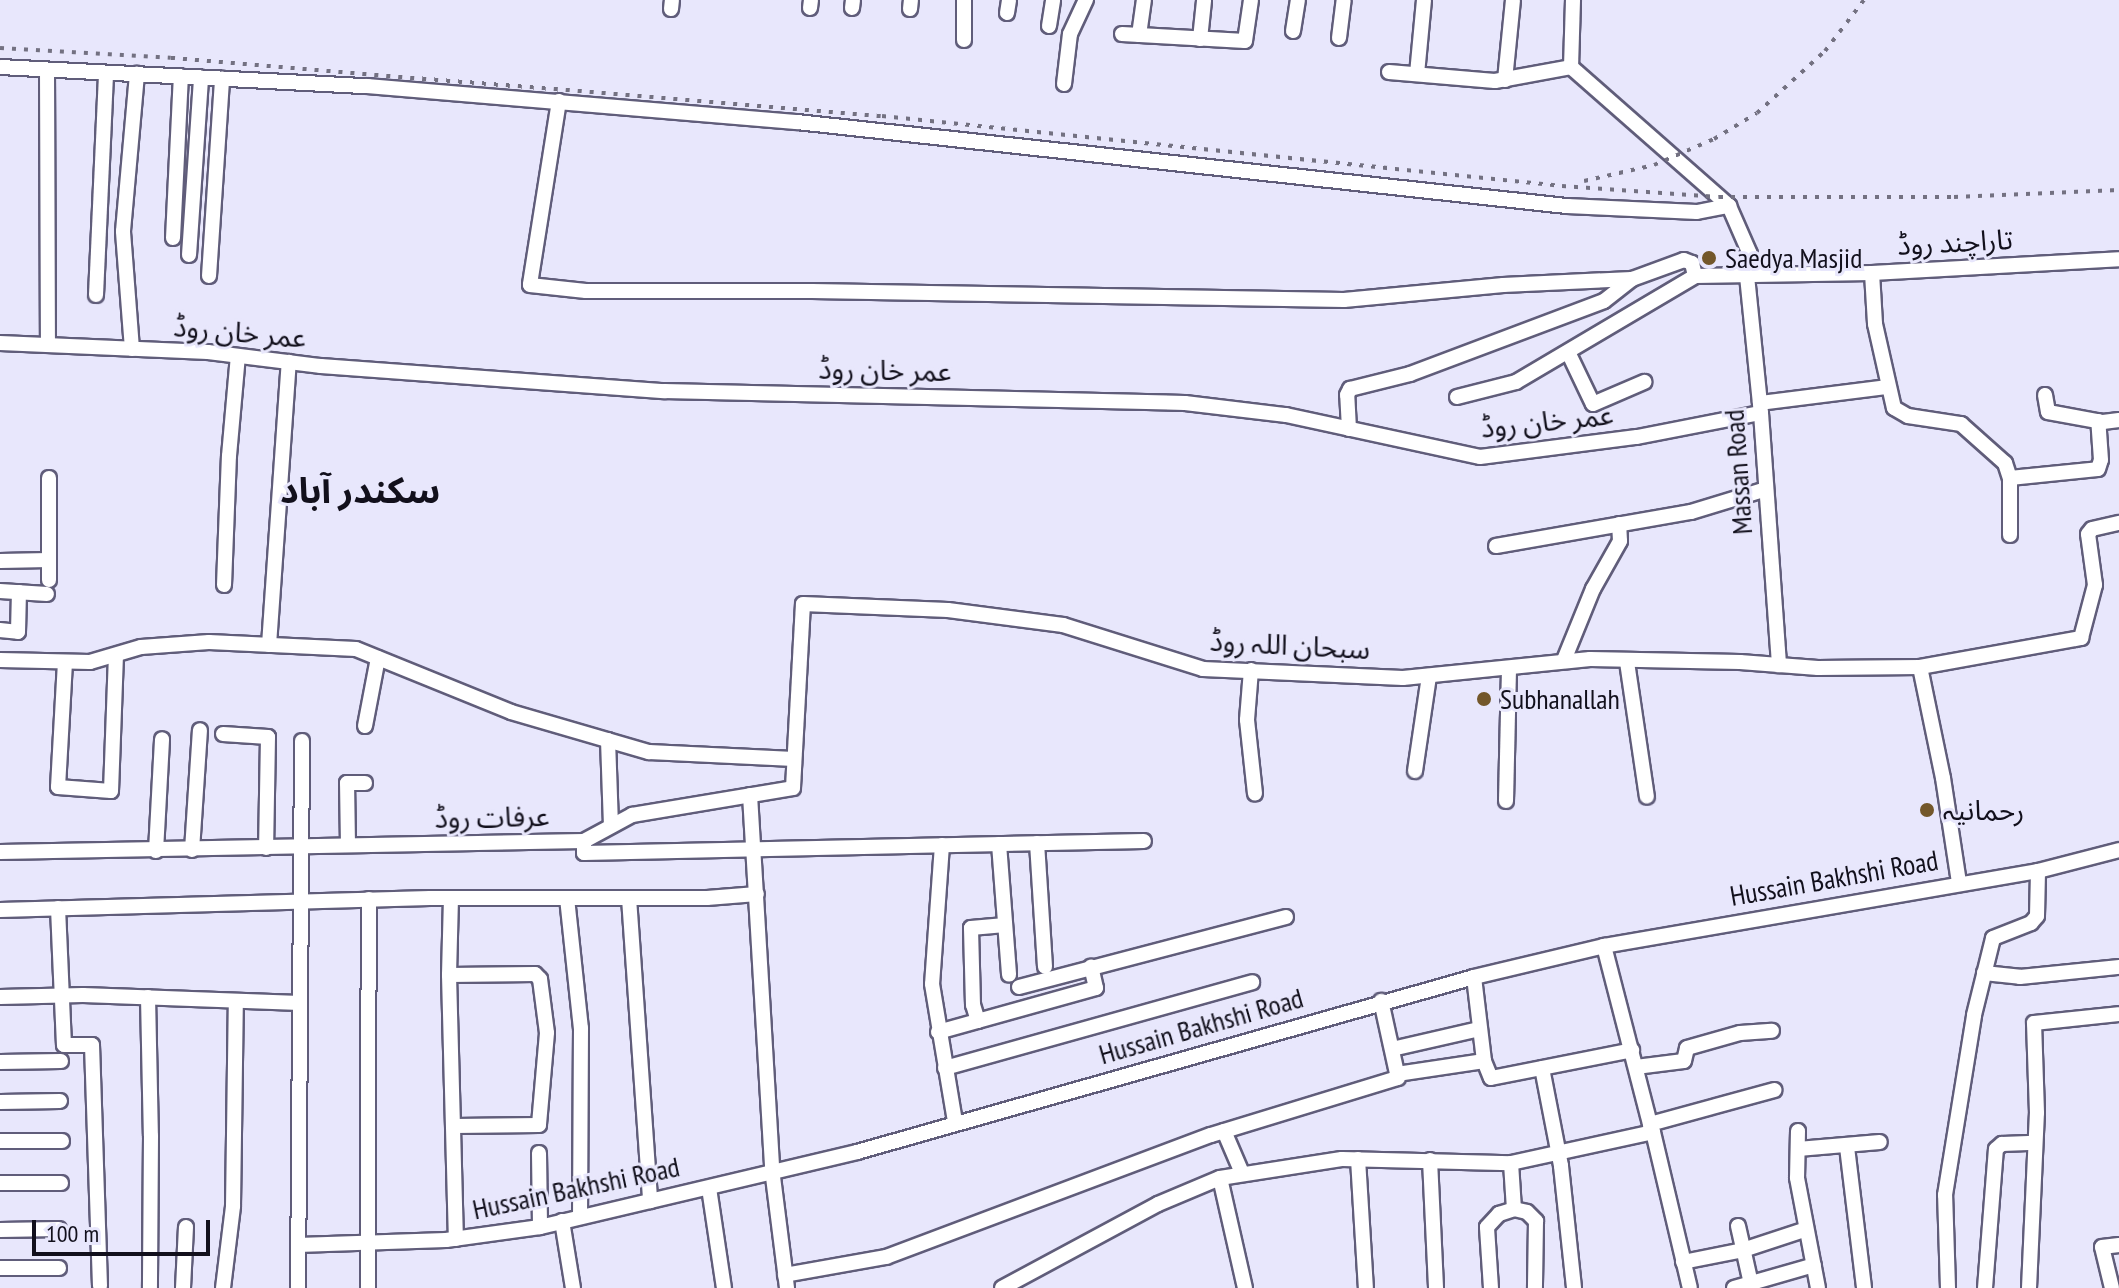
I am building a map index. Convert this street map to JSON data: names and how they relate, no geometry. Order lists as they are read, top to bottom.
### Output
{
  "streets": {
    "street": [
      "تاراچند روڈ",
      "عمر خان روڈ",
      "Massan Road",
      "سبحان اللہ روڈ",
      "عرفات روڈ",
      "Hussain Bakhshi Road"
    ]
  },
  "crossings": [
    ["تاراچند روڈ", "Massan Road"],
    ["عمر خان روڈ", "Massan Road"],
    ["Massan Road", "سبحان اللہ روڈ"],
    ["سبحان اللہ روڈ", "عرفات روڈ"]
  ],
  "districts": ["سکندر آباد"],
  "places": ["Saedya Masjid", "Subhanallah", "رحمانیہ"],
  "scale_bar": "100 m"
}
